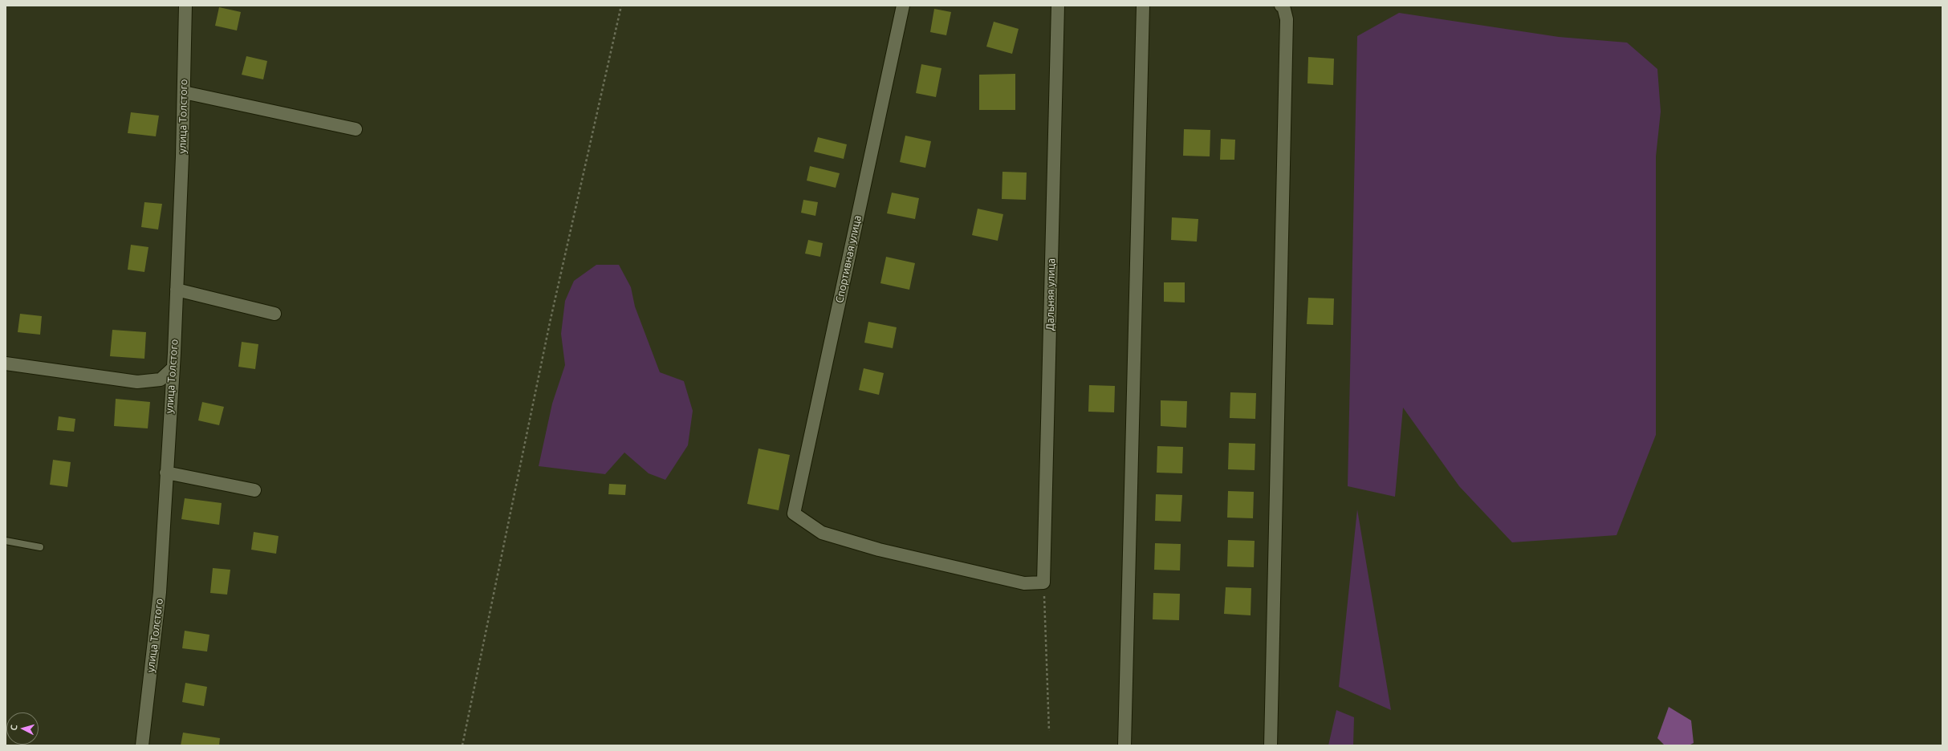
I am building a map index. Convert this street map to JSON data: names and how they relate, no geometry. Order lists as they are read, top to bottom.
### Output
{
  "streets": {
    "street": ["улица Толстого", "Спортивная улица", "Дальняя улица"]
  },
  "crossings": [
    ["Спортивная улица", "Дальняя улица"]
  ],
  "north": "left"
}
